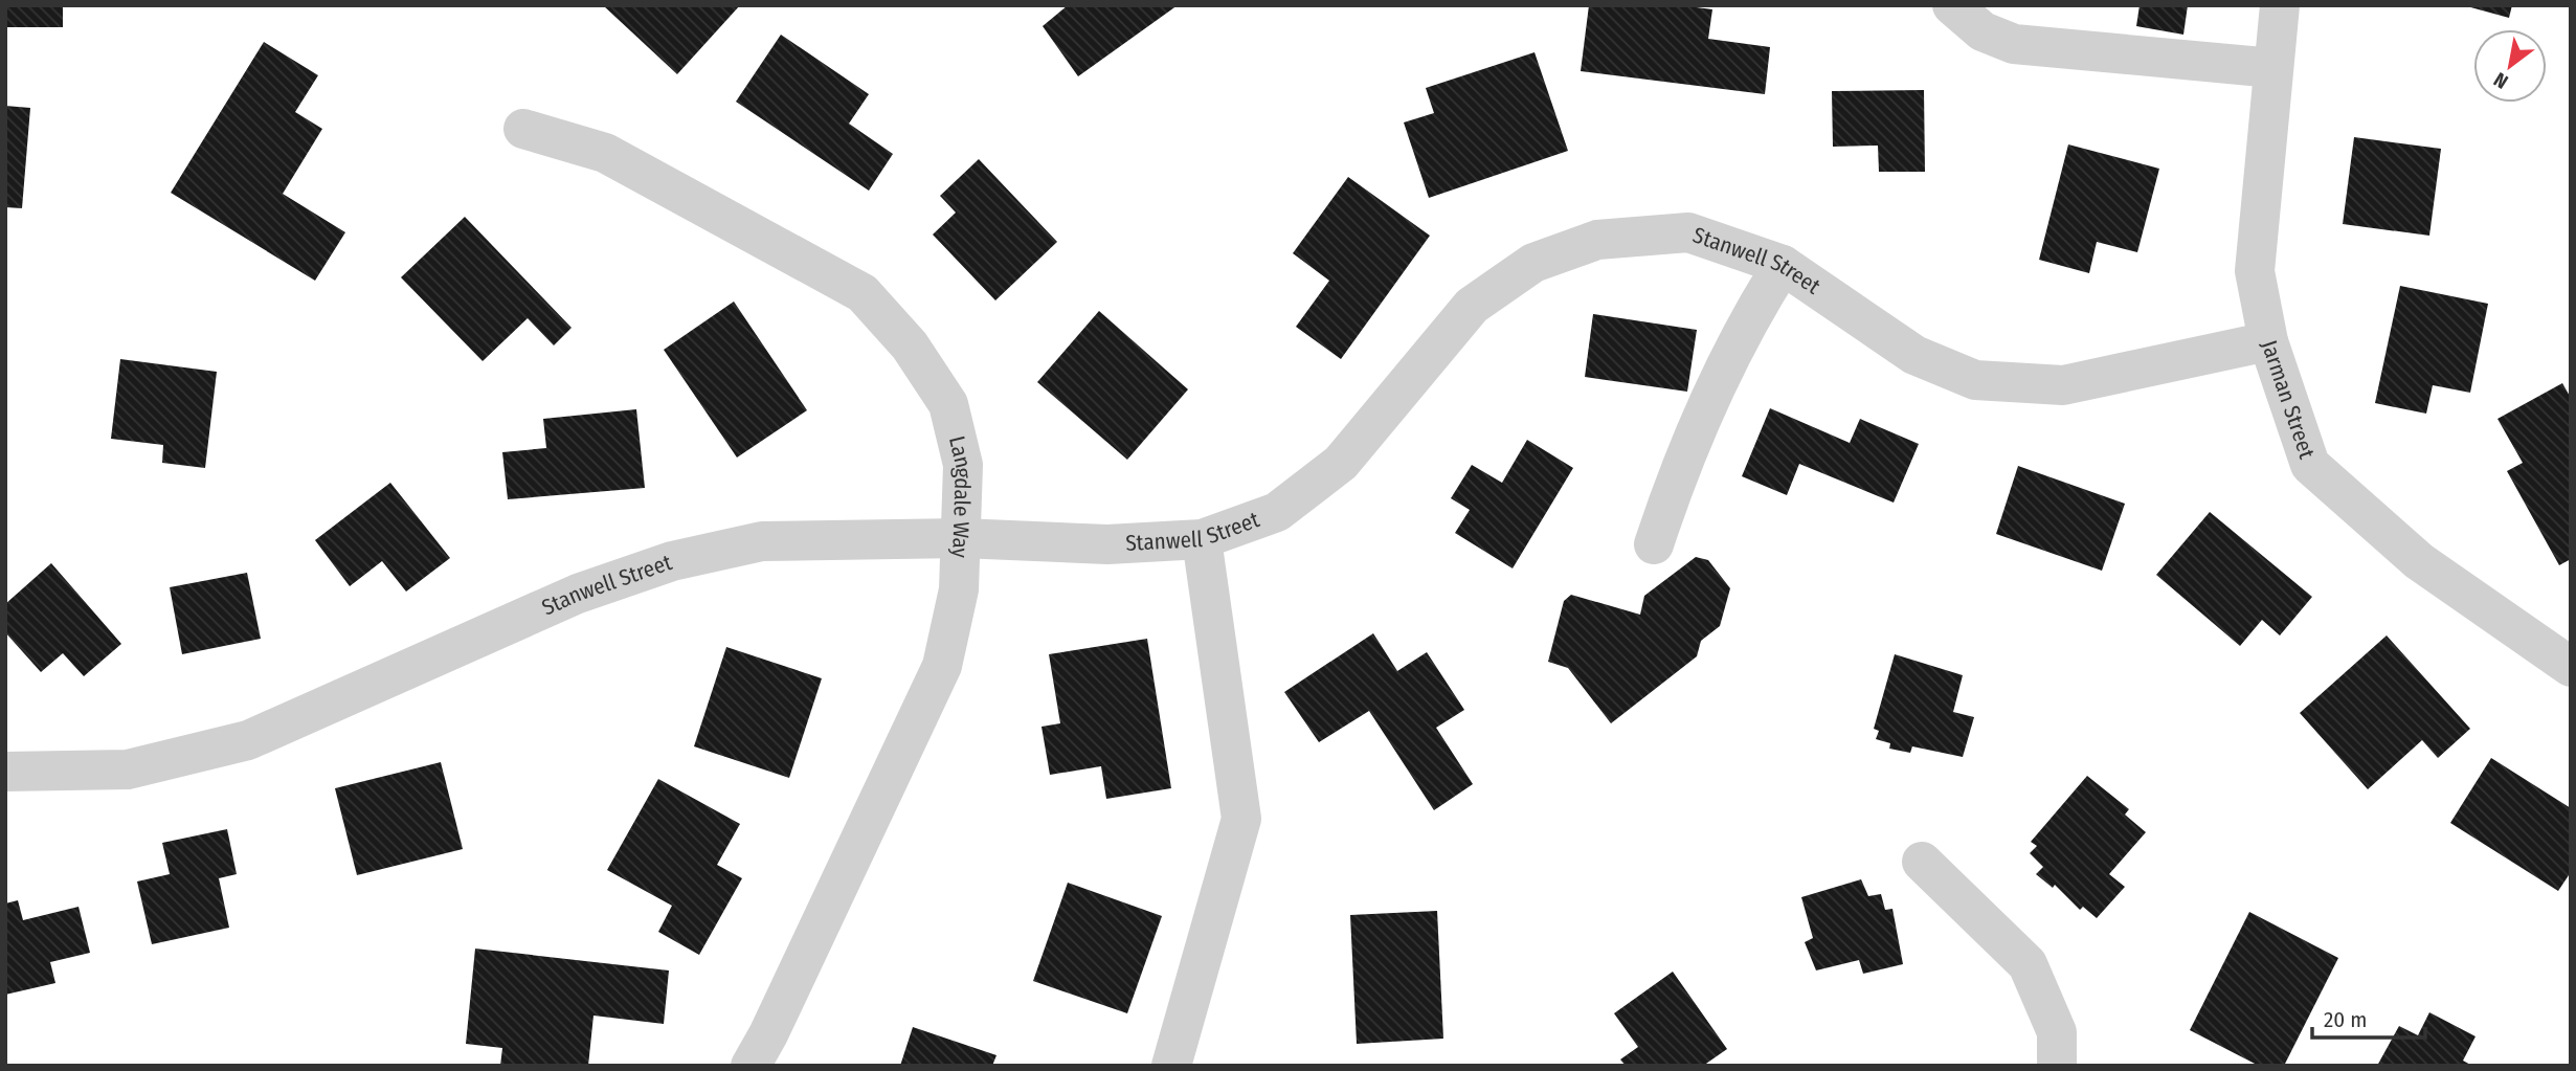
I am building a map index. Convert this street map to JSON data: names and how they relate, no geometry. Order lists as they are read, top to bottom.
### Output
{
  "streets": {
    "street": ["Stanwell Street", "Jarman Street", "Langdale Way"]
  },
  "crossings": [
    ["Stanwell Street", "Jarman Street"],
    ["Stanwell Street", "Langdale Way"]
  ],
  "scale_bar": "20 m",
  "north": "bottom left"
}
